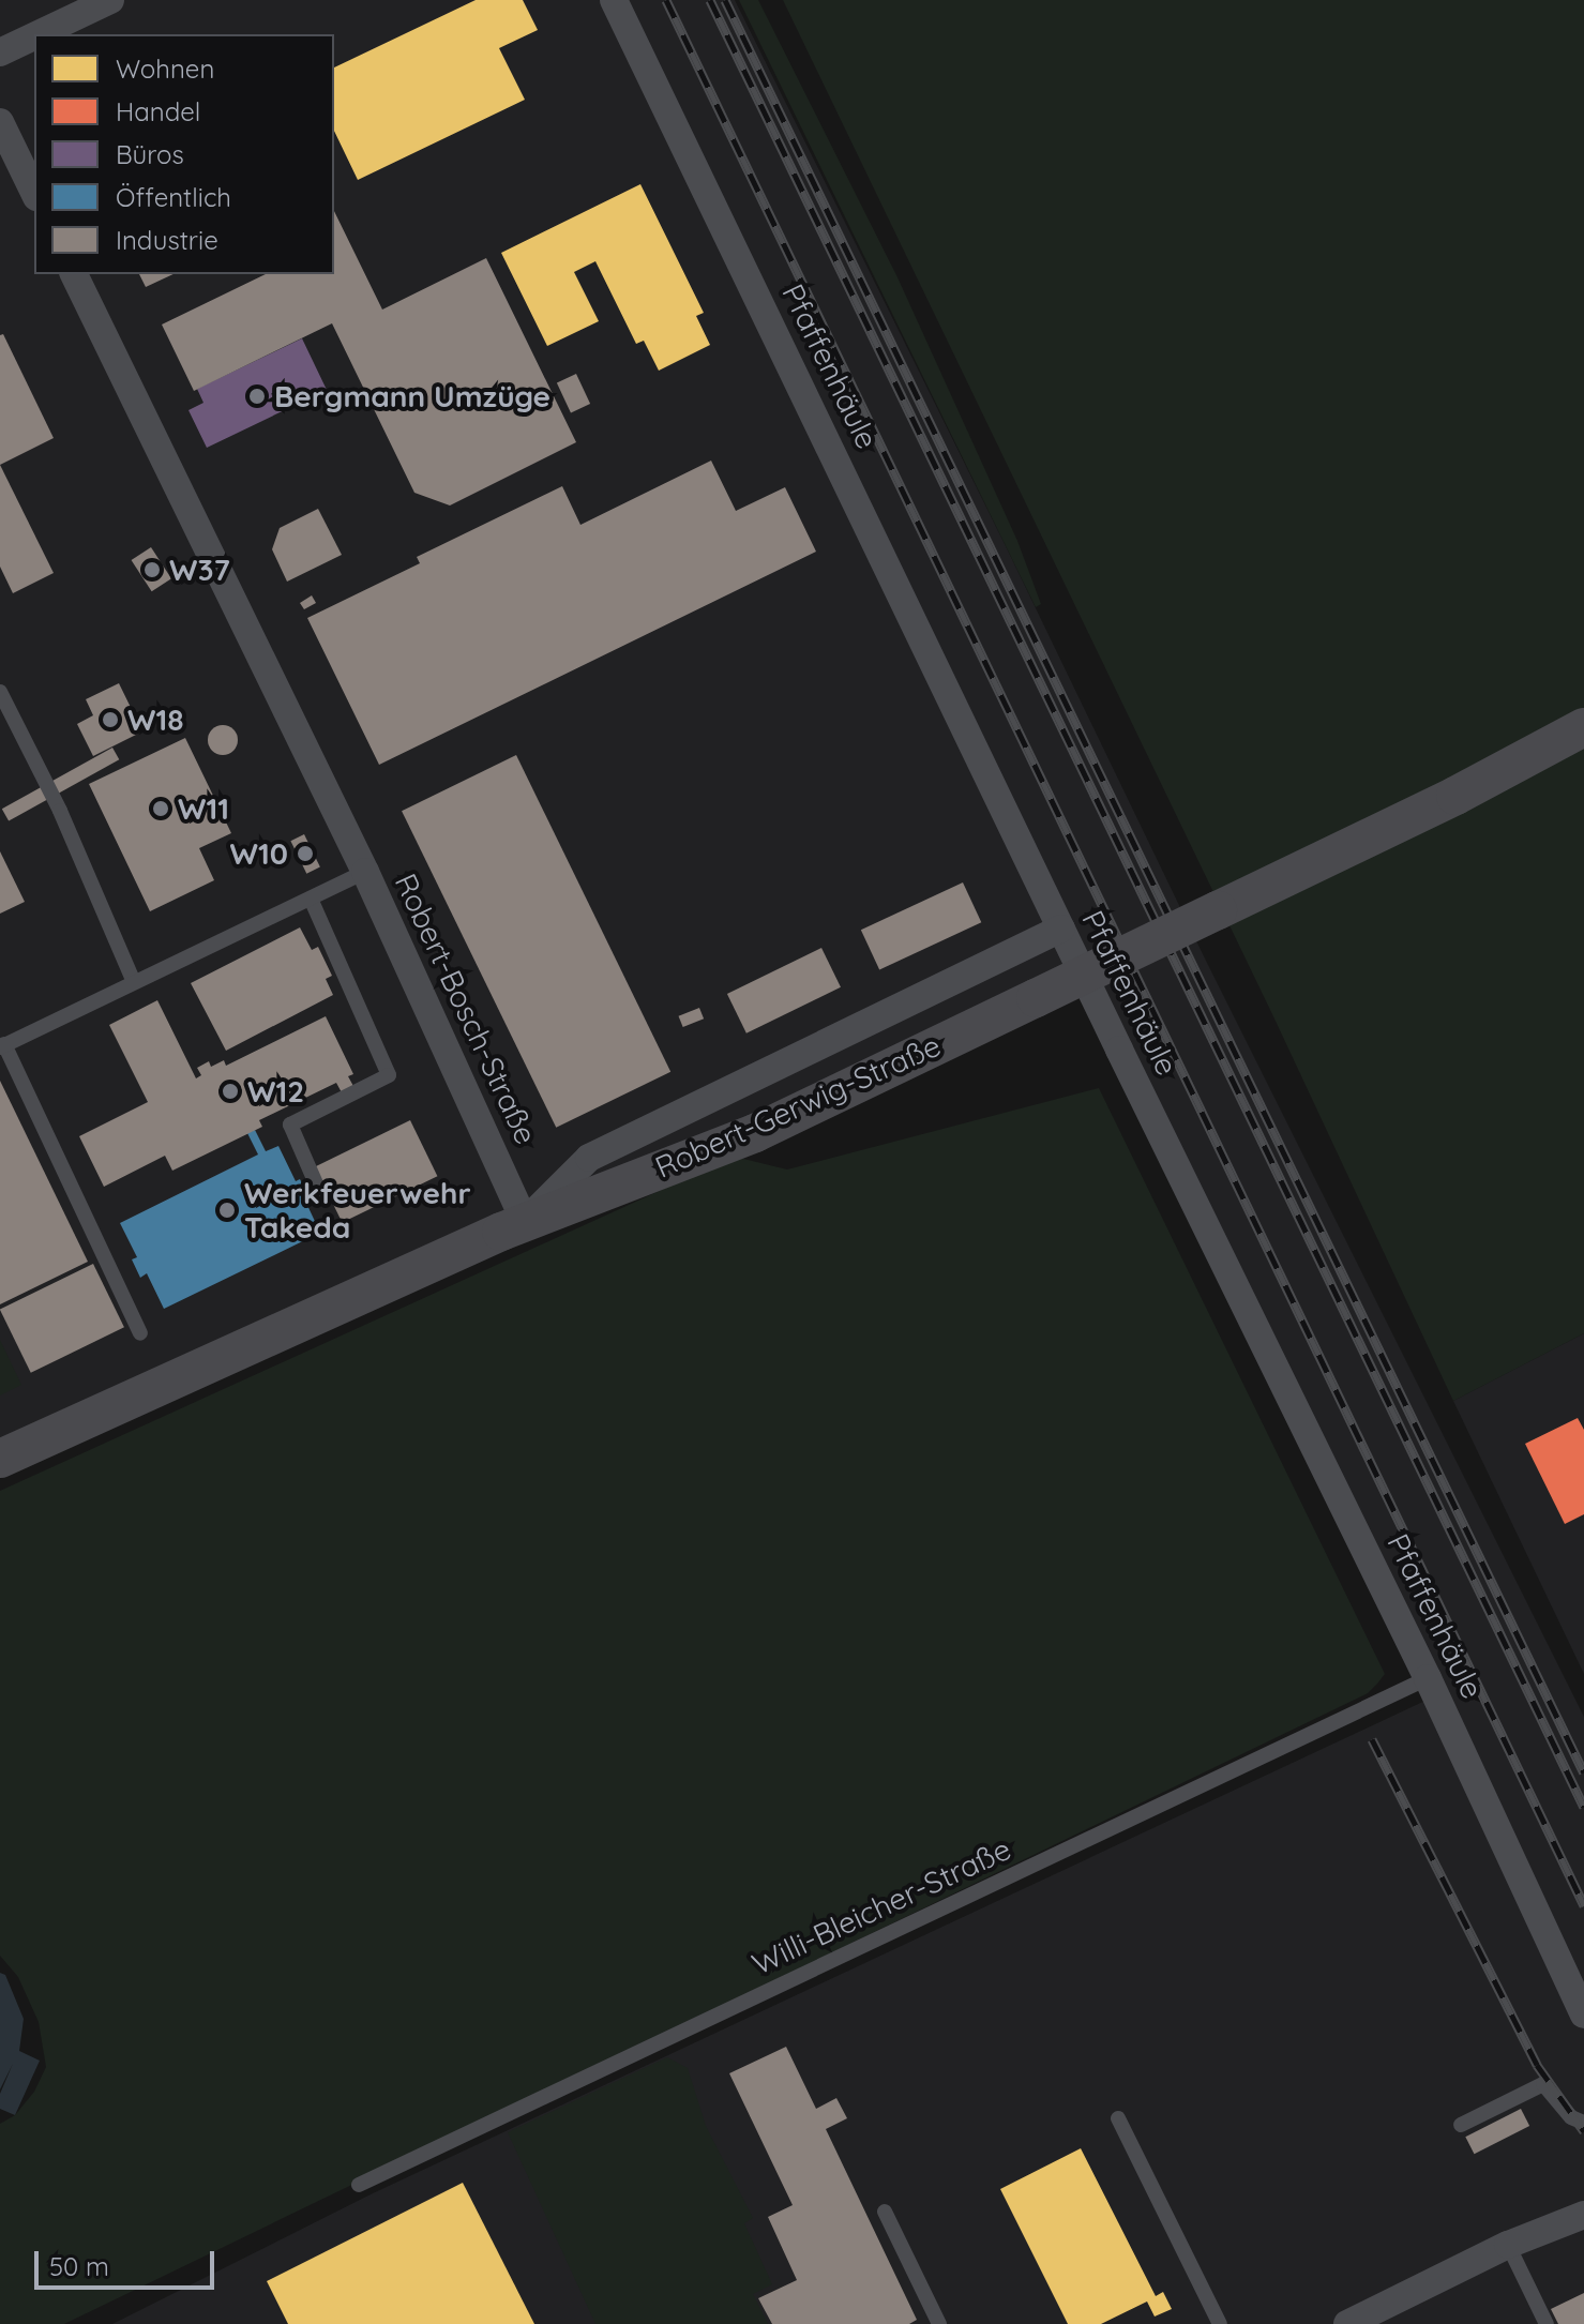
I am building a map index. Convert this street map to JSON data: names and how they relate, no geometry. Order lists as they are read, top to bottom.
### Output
{
  "streets": {
    "street": ["Pfaffenhäule", "Robert-Bosch-Straße", "Robert-Gerwig-Straße"],
    "lane": ["Willi-Bleicher-Straße"]
  },
  "crossings": [
    ["Pfaffenhäule", "Willi-Bleicher-Straße"],
    ["Robert-Bosch-Straße", "Robert-Gerwig-Straße"]
  ],
  "places": [
    "Bergmann Umzüge",
    "W37",
    "W18",
    "W11",
    "W10",
    "W12",
    "Werkfeuerwehr Takeda"
  ],
  "legend": [
    "Wohnen",
    "Handel",
    "Büros",
    "Öffentlich",
    "Industrie"
  ],
  "scale_bar": "50 m"
}
